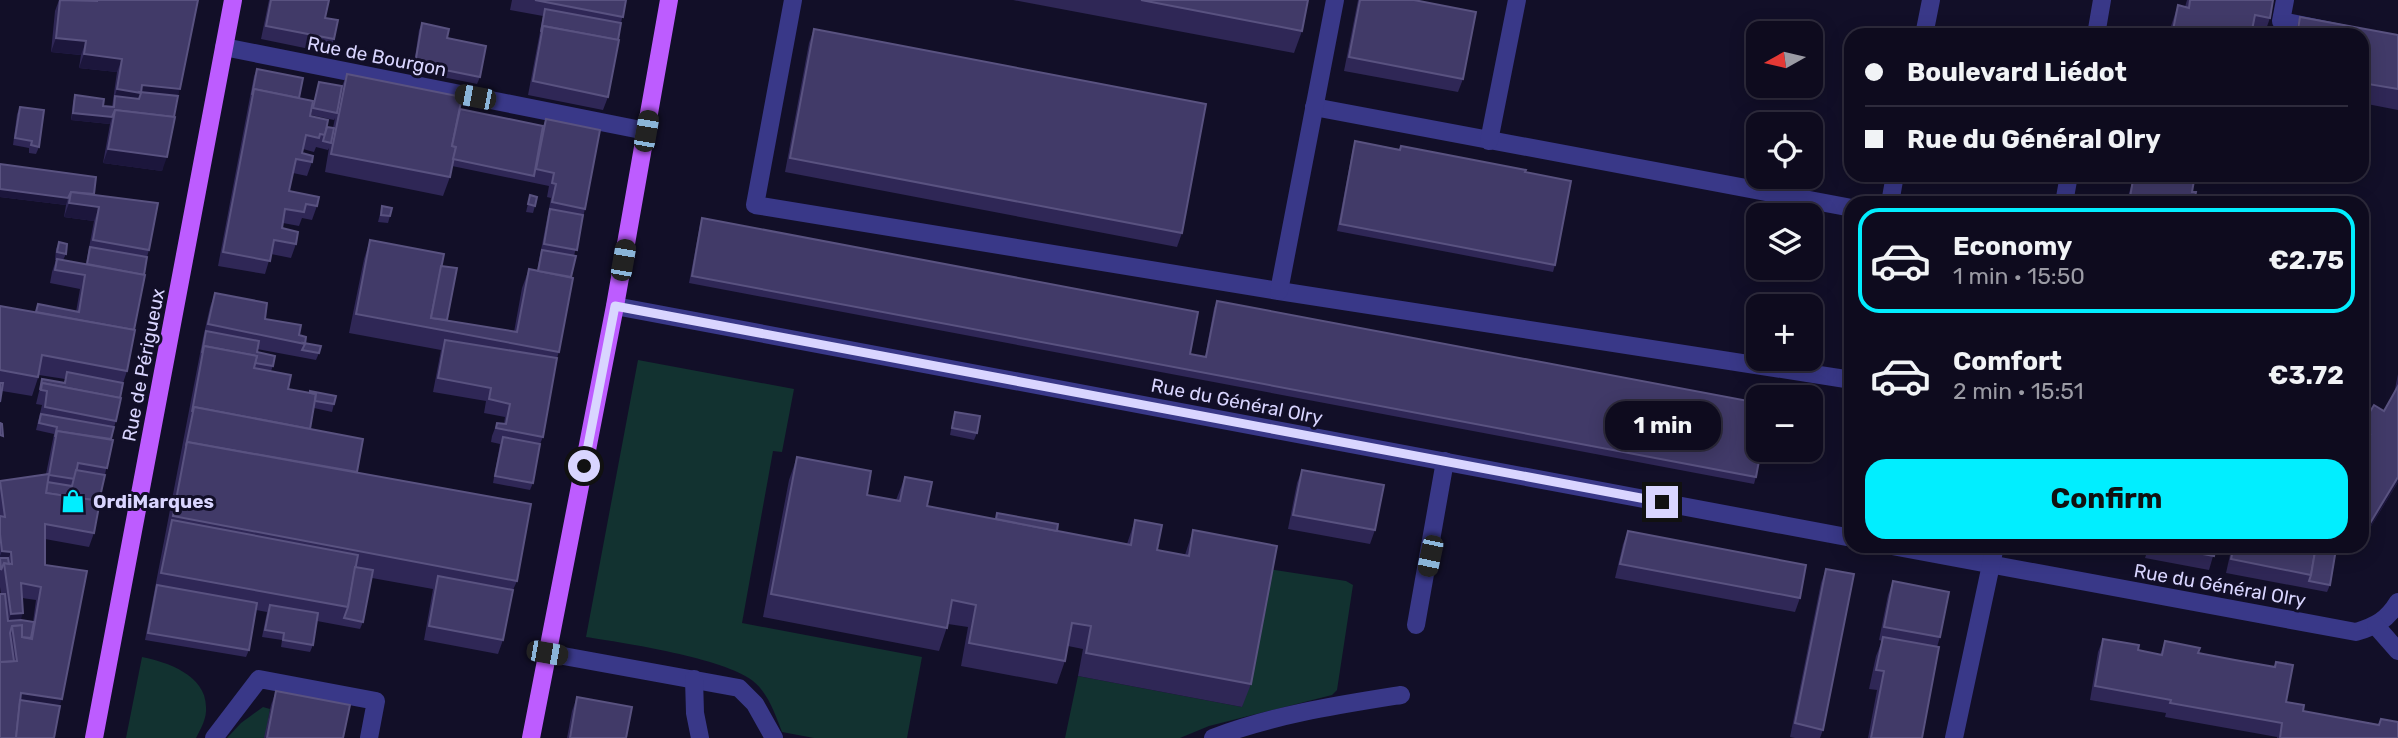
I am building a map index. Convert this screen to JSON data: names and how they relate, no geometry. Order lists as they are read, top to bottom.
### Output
{
  "streets": {
    "main road": ["Rue de Périgueux"],
    "street": ["Rue de Bourgon", "Rue du Général Olry"]
  },
  "crossings": [
    ["Rue de Bourgon", "Rue de Périgueux"]
  ],
  "places": {
    "shop": ["OrdiMarques"]
  },
  "north": "left",
  "page": {
    "map_buttons": ["+", "−"],
    "banner": ["Boulevard Liédot", "Rue du Général Olry"],
    "list": [
      {
        "name": "Economy",
        "note": "1 min · 15:50",
        "value": "€2.75"
      },
      {
        "name": "Comfort",
        "note": "2 min · 15:51",
        "value": "€3.72"
      }
    ],
    "bubble": "1 min",
    "buttons": "Confirm"
  }
}
